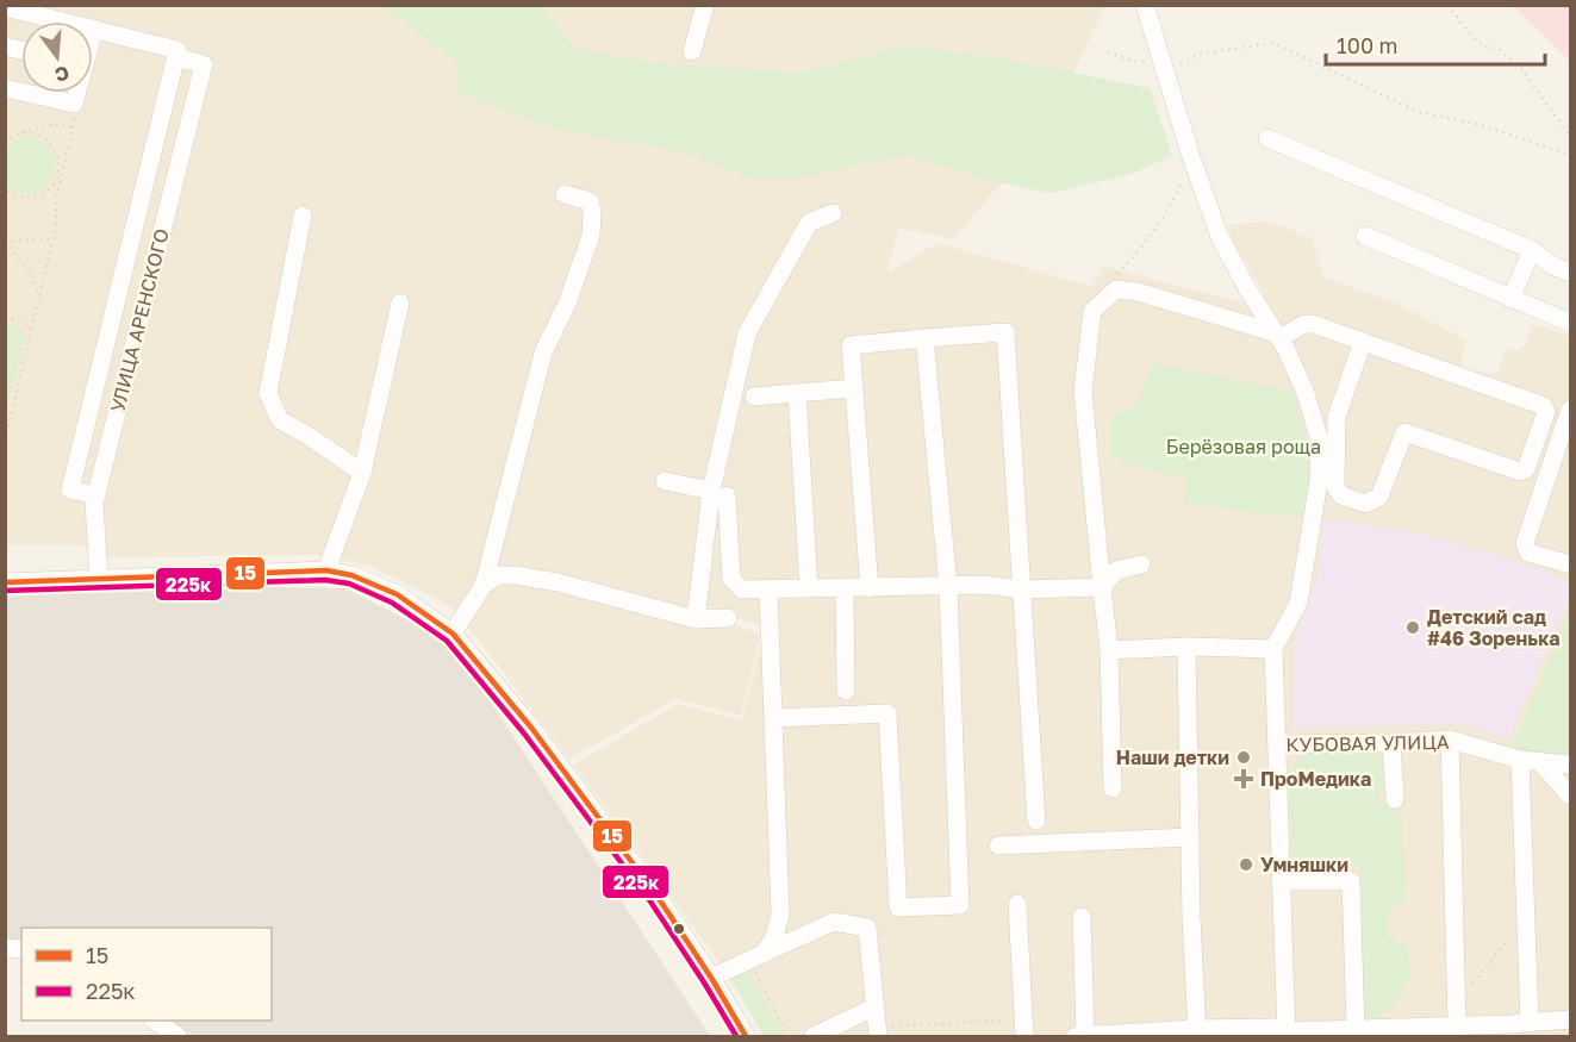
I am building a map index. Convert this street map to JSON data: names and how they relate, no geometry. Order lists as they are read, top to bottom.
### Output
{
  "streets": {
    "street": ["УЛИЦА АРЕНСКОГО", "КУБОВАЯ УЛИЦА"]
  },
  "parks": ["Берёзовая роща"],
  "places": {
    "other": ["Детский сад #46 Зоренька", "Наши детки", "Умняшки"],
    "health": ["ПроМедика"]
  },
  "lines": ["transit line 15", "transit line 225к"],
  "legend": ["15", "225к"],
  "scale_bar": "100 m",
  "north": "bottom"
}
